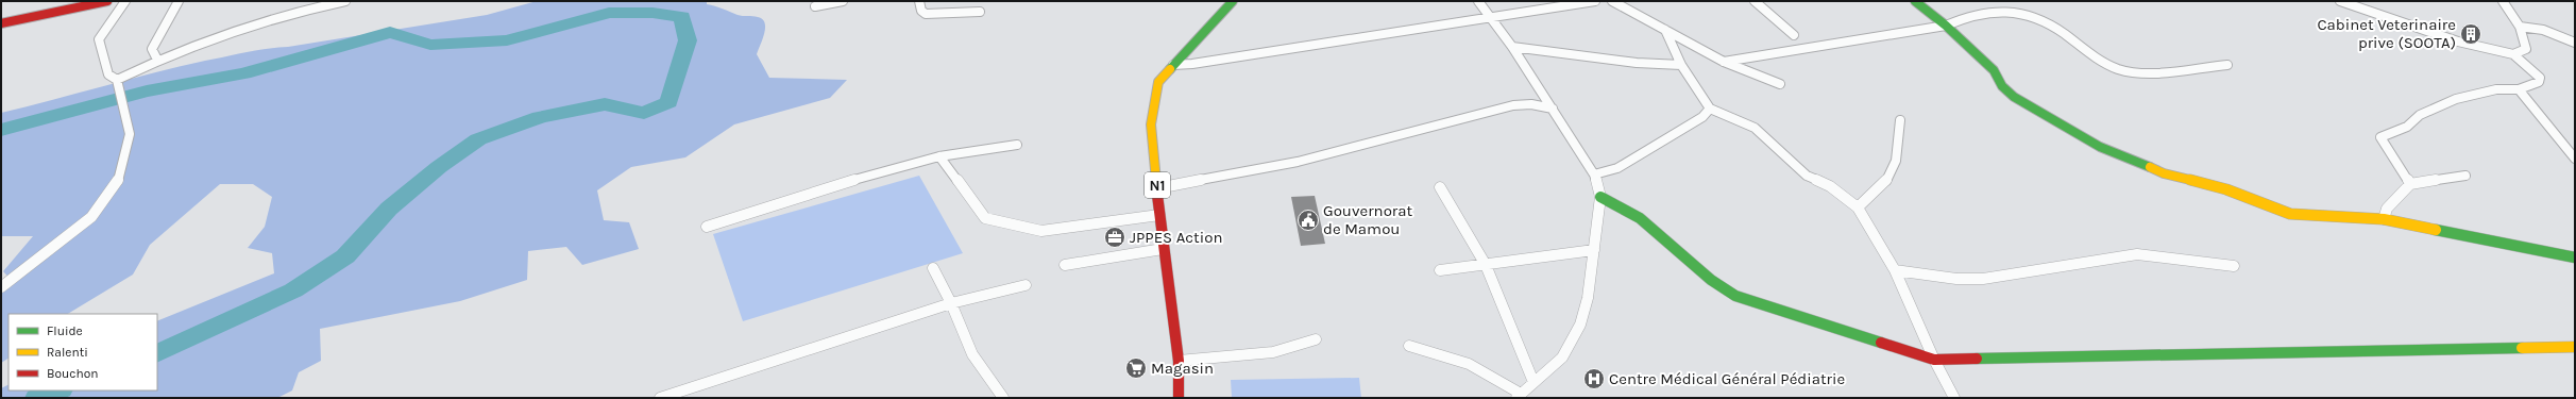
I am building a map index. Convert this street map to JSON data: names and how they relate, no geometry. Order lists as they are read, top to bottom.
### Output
{
  "streets": {
    "main road": ["N1"]
  },
  "places": {
    "building": ["Cabinet Veterinaire prive (SOOTA)"],
    "public building": ["Gouvernorat de Mamou"],
    "office": ["JPPES Action"],
    "supermarket": ["Magasin"],
    "hospital": ["Centre Médical Général Pédiatrie"]
  },
  "legend": ["Fluide", "Ralenti", "Bouchon"]
}
